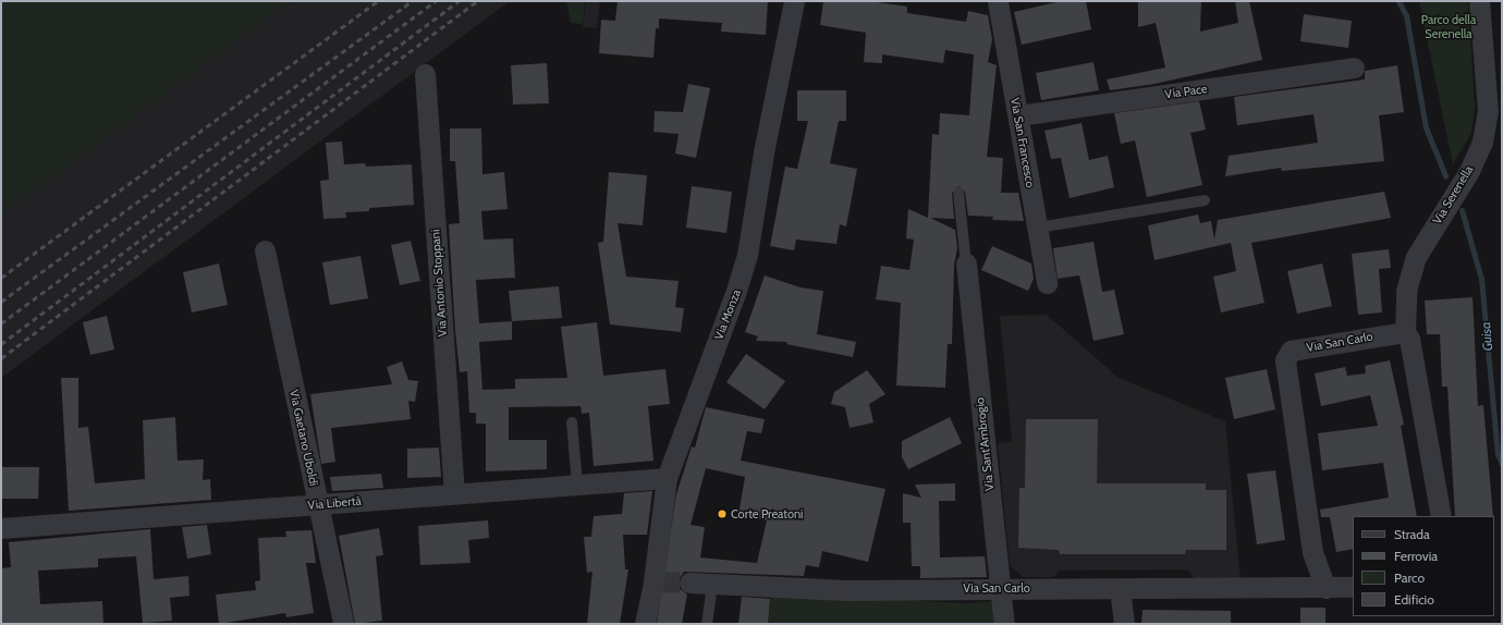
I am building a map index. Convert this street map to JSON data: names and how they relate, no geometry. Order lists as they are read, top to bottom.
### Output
{
  "streets": {
    "street": [
      "Via Pace",
      "Via San Francesco",
      "Via Serenella",
      "Via Antonio Stoppani",
      "Via Monza",
      "Via San Carlo",
      "Via Gaetano Uboldi",
      "Via Sant'Ambrogio",
      "Via Libertà"
    ]
  },
  "crossings": [
    ["Via Pace", "Via San Francesco"],
    ["Via Serenella", "Via San Carlo"],
    ["Via Antonio Stoppani", "Via Libertà"],
    ["Via Monza", "Via Libertà"],
    ["Via San Carlo", "Via Sant'Ambrogio"],
    ["Via Gaetano Uboldi", "Via Libertà"]
  ],
  "water": ["Guisa"],
  "parks": ["Parco della Serenella"],
  "places": ["Corte Preatoni"],
  "legend": [
    "Strada",
    "Ferrovia",
    "Parco",
    "Edificio"
  ]
}
